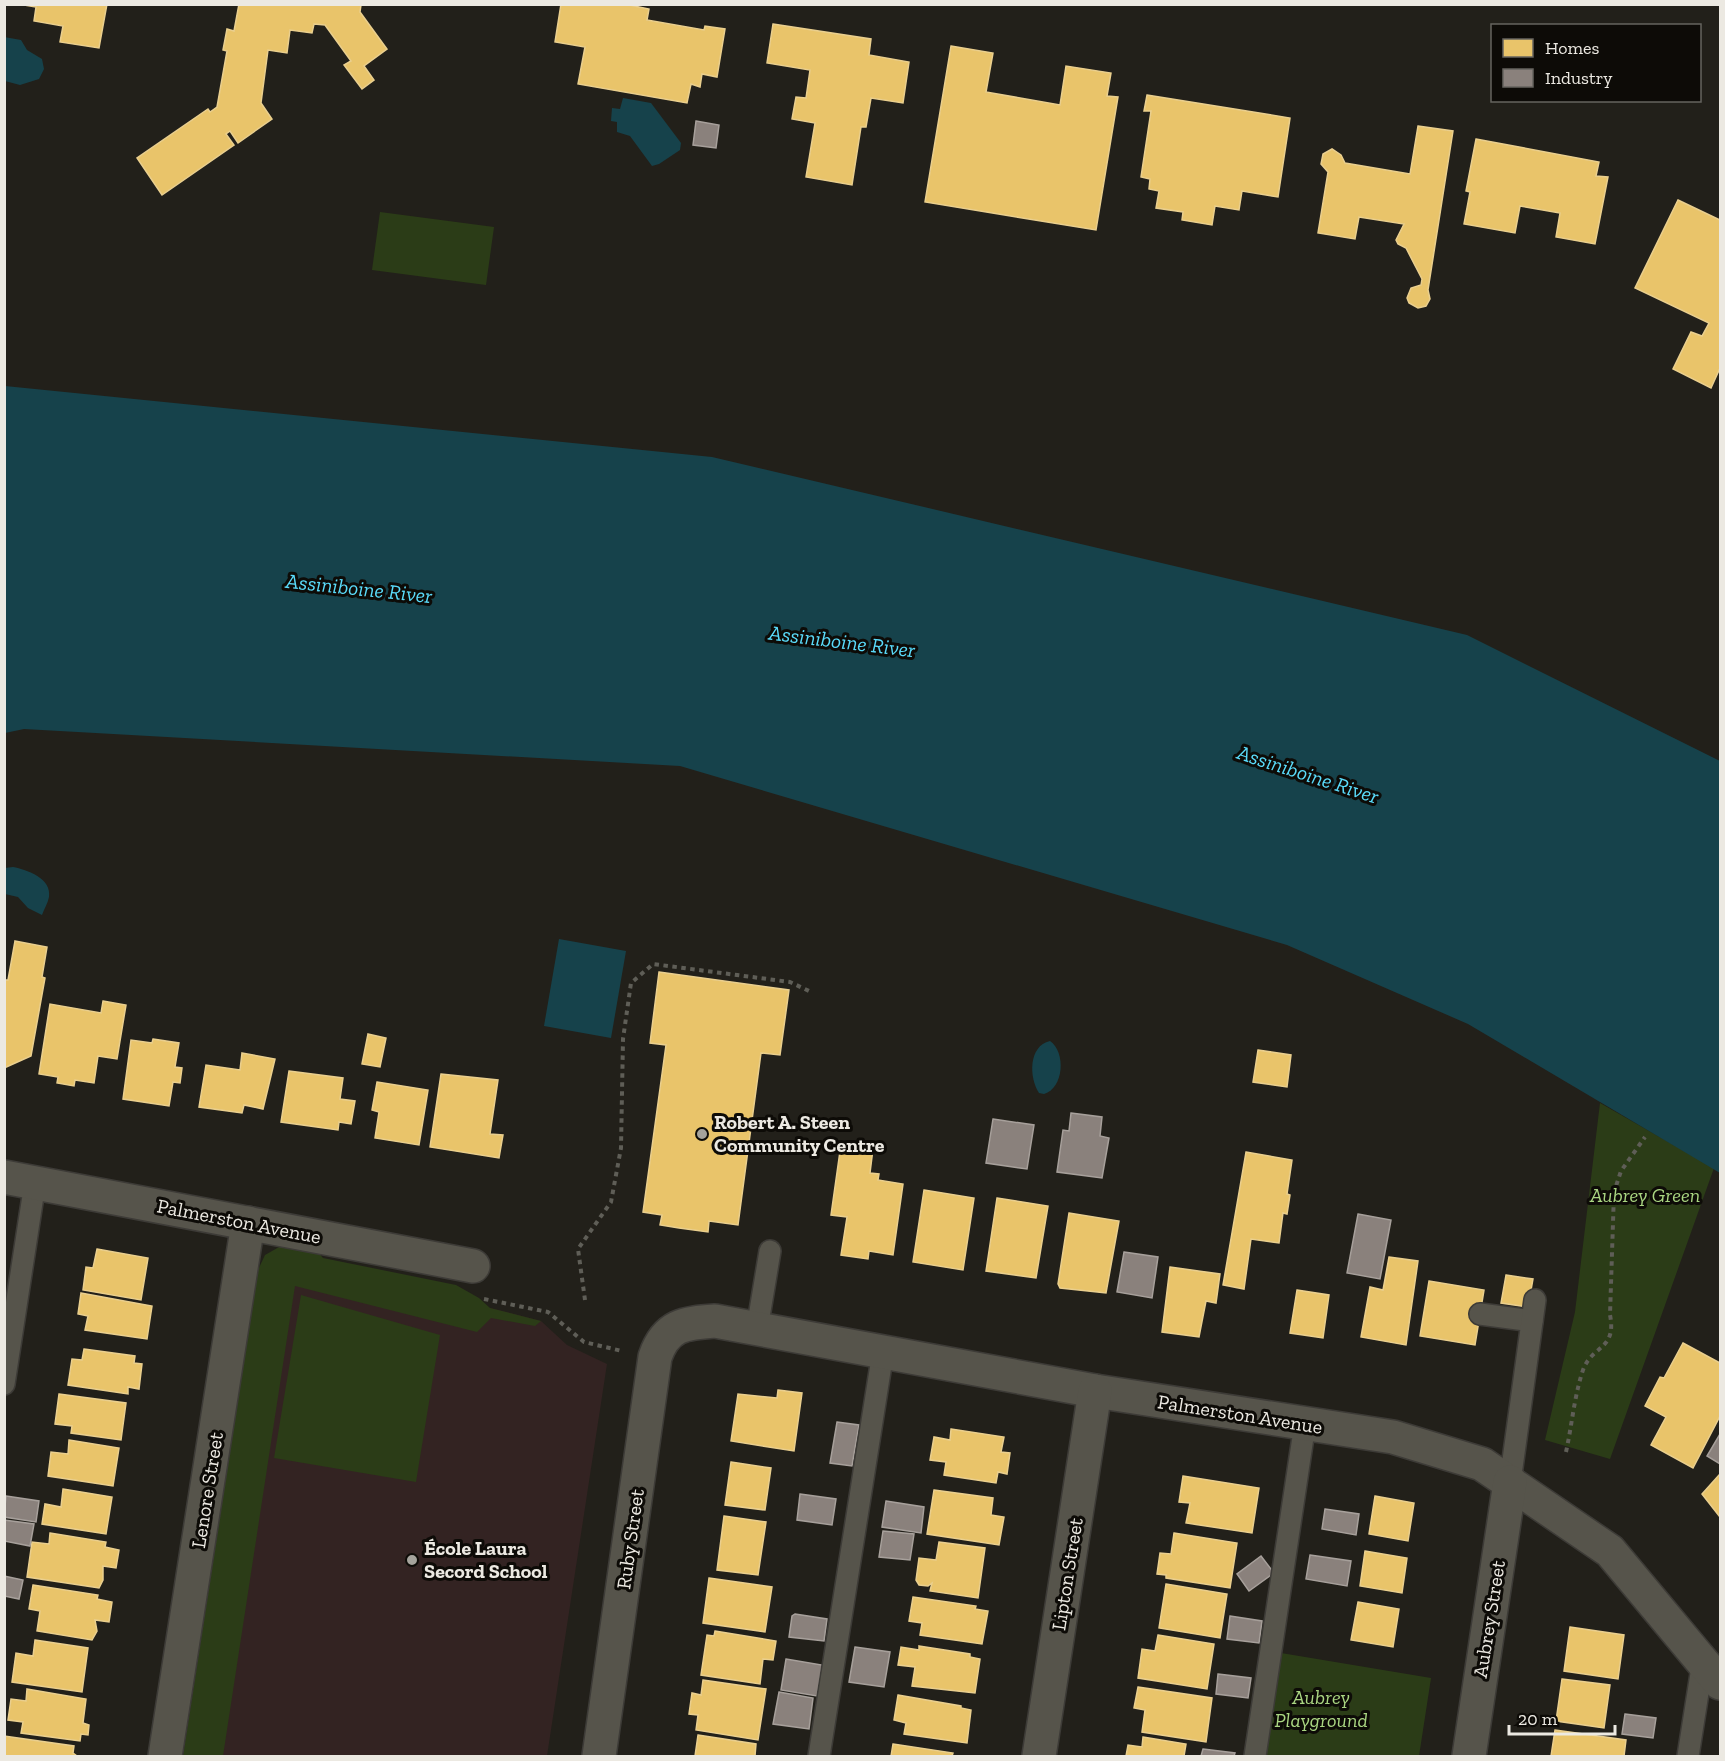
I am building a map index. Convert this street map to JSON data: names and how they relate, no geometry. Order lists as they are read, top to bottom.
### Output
{
  "streets": {
    "street": [
      "Palmerston Avenue",
      "Lenore Street",
      "Ruby Street",
      "Lipton Street",
      "Aubrey Street"
    ]
  },
  "crossings": [
    ["Palmerston Avenue", "Lenore Street"],
    ["Palmerston Avenue", "Ruby Street"],
    ["Palmerston Avenue", "Lipton Street"],
    ["Palmerston Avenue", "Aubrey Street"]
  ],
  "water": ["Assiniboine River"],
  "parks": ["Aubrey Green", "Aubrey Playground"],
  "places": ["Robert A. Steen Community Centre", "École Laura Secord School"],
  "legend": ["Homes", "Industry"],
  "scale_bar": "20 m"
}
